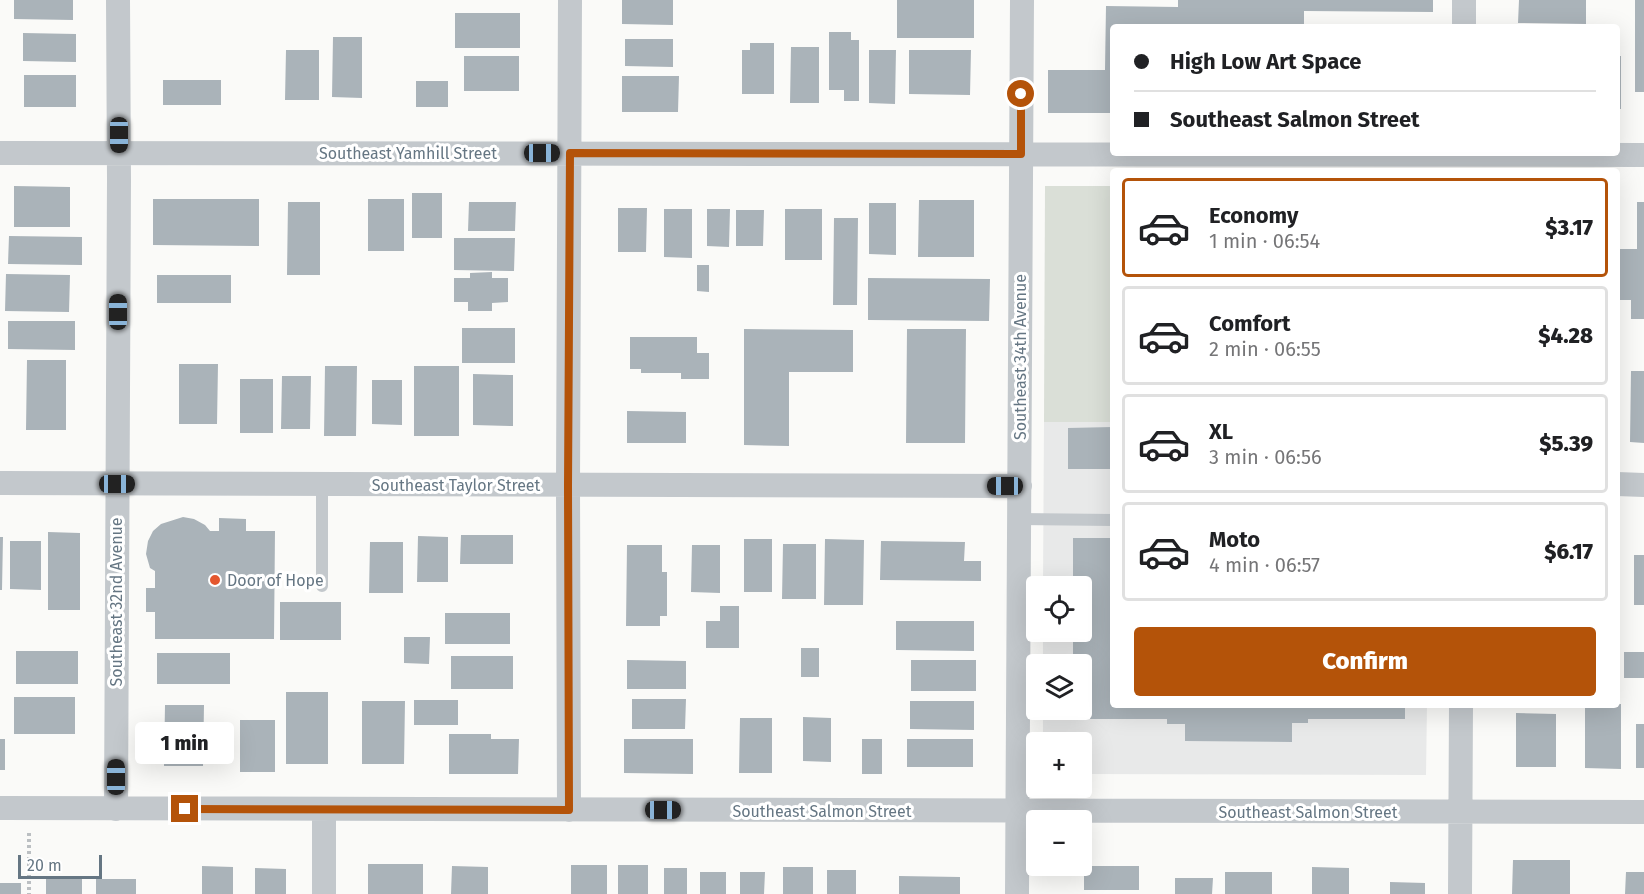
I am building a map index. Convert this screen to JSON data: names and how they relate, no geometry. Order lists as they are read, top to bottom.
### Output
{
  "streets": {
    "street": [
      "Southeast Yamhill Street",
      "Southeast 34th Avenue",
      "Southeast Taylor Street",
      "Southeast 32nd Avenue",
      "Southeast Salmon Street"
    ]
  },
  "crossings": [
    ["Southeast Yamhill Street", "Southeast 34th Avenue"],
    ["Southeast Yamhill Street", "Southeast 32nd Avenue"],
    ["Southeast 34th Avenue", "Southeast Taylor Street"],
    ["Southeast 34th Avenue", "Southeast Salmon Street"],
    ["Southeast Taylor Street", "Southeast 32nd Avenue"],
    ["Southeast 32nd Avenue", "Southeast Salmon Street"]
  ],
  "places": ["Door of Hope"],
  "scale_bar": "20 m",
  "page": {
    "banner": ["High Low Art Space", "Southeast Salmon Street"],
    "list": [
      {
        "name": "Economy",
        "note": "1 min · 06:54",
        "value": "$3.17"
      },
      {
        "name": "Comfort",
        "note": "2 min · 06:55",
        "value": "$4.28"
      },
      {
        "name": "XL",
        "note": "3 min · 06:56",
        "value": "$5.39"
      },
      {
        "name": "Moto",
        "note": "4 min · 06:57",
        "value": "$6.17"
      }
    ],
    "map_buttons": ["+", "−"],
    "buttons": "Confirm",
    "bubble": "1 min",
    "scale": "20 m"
  }
}
